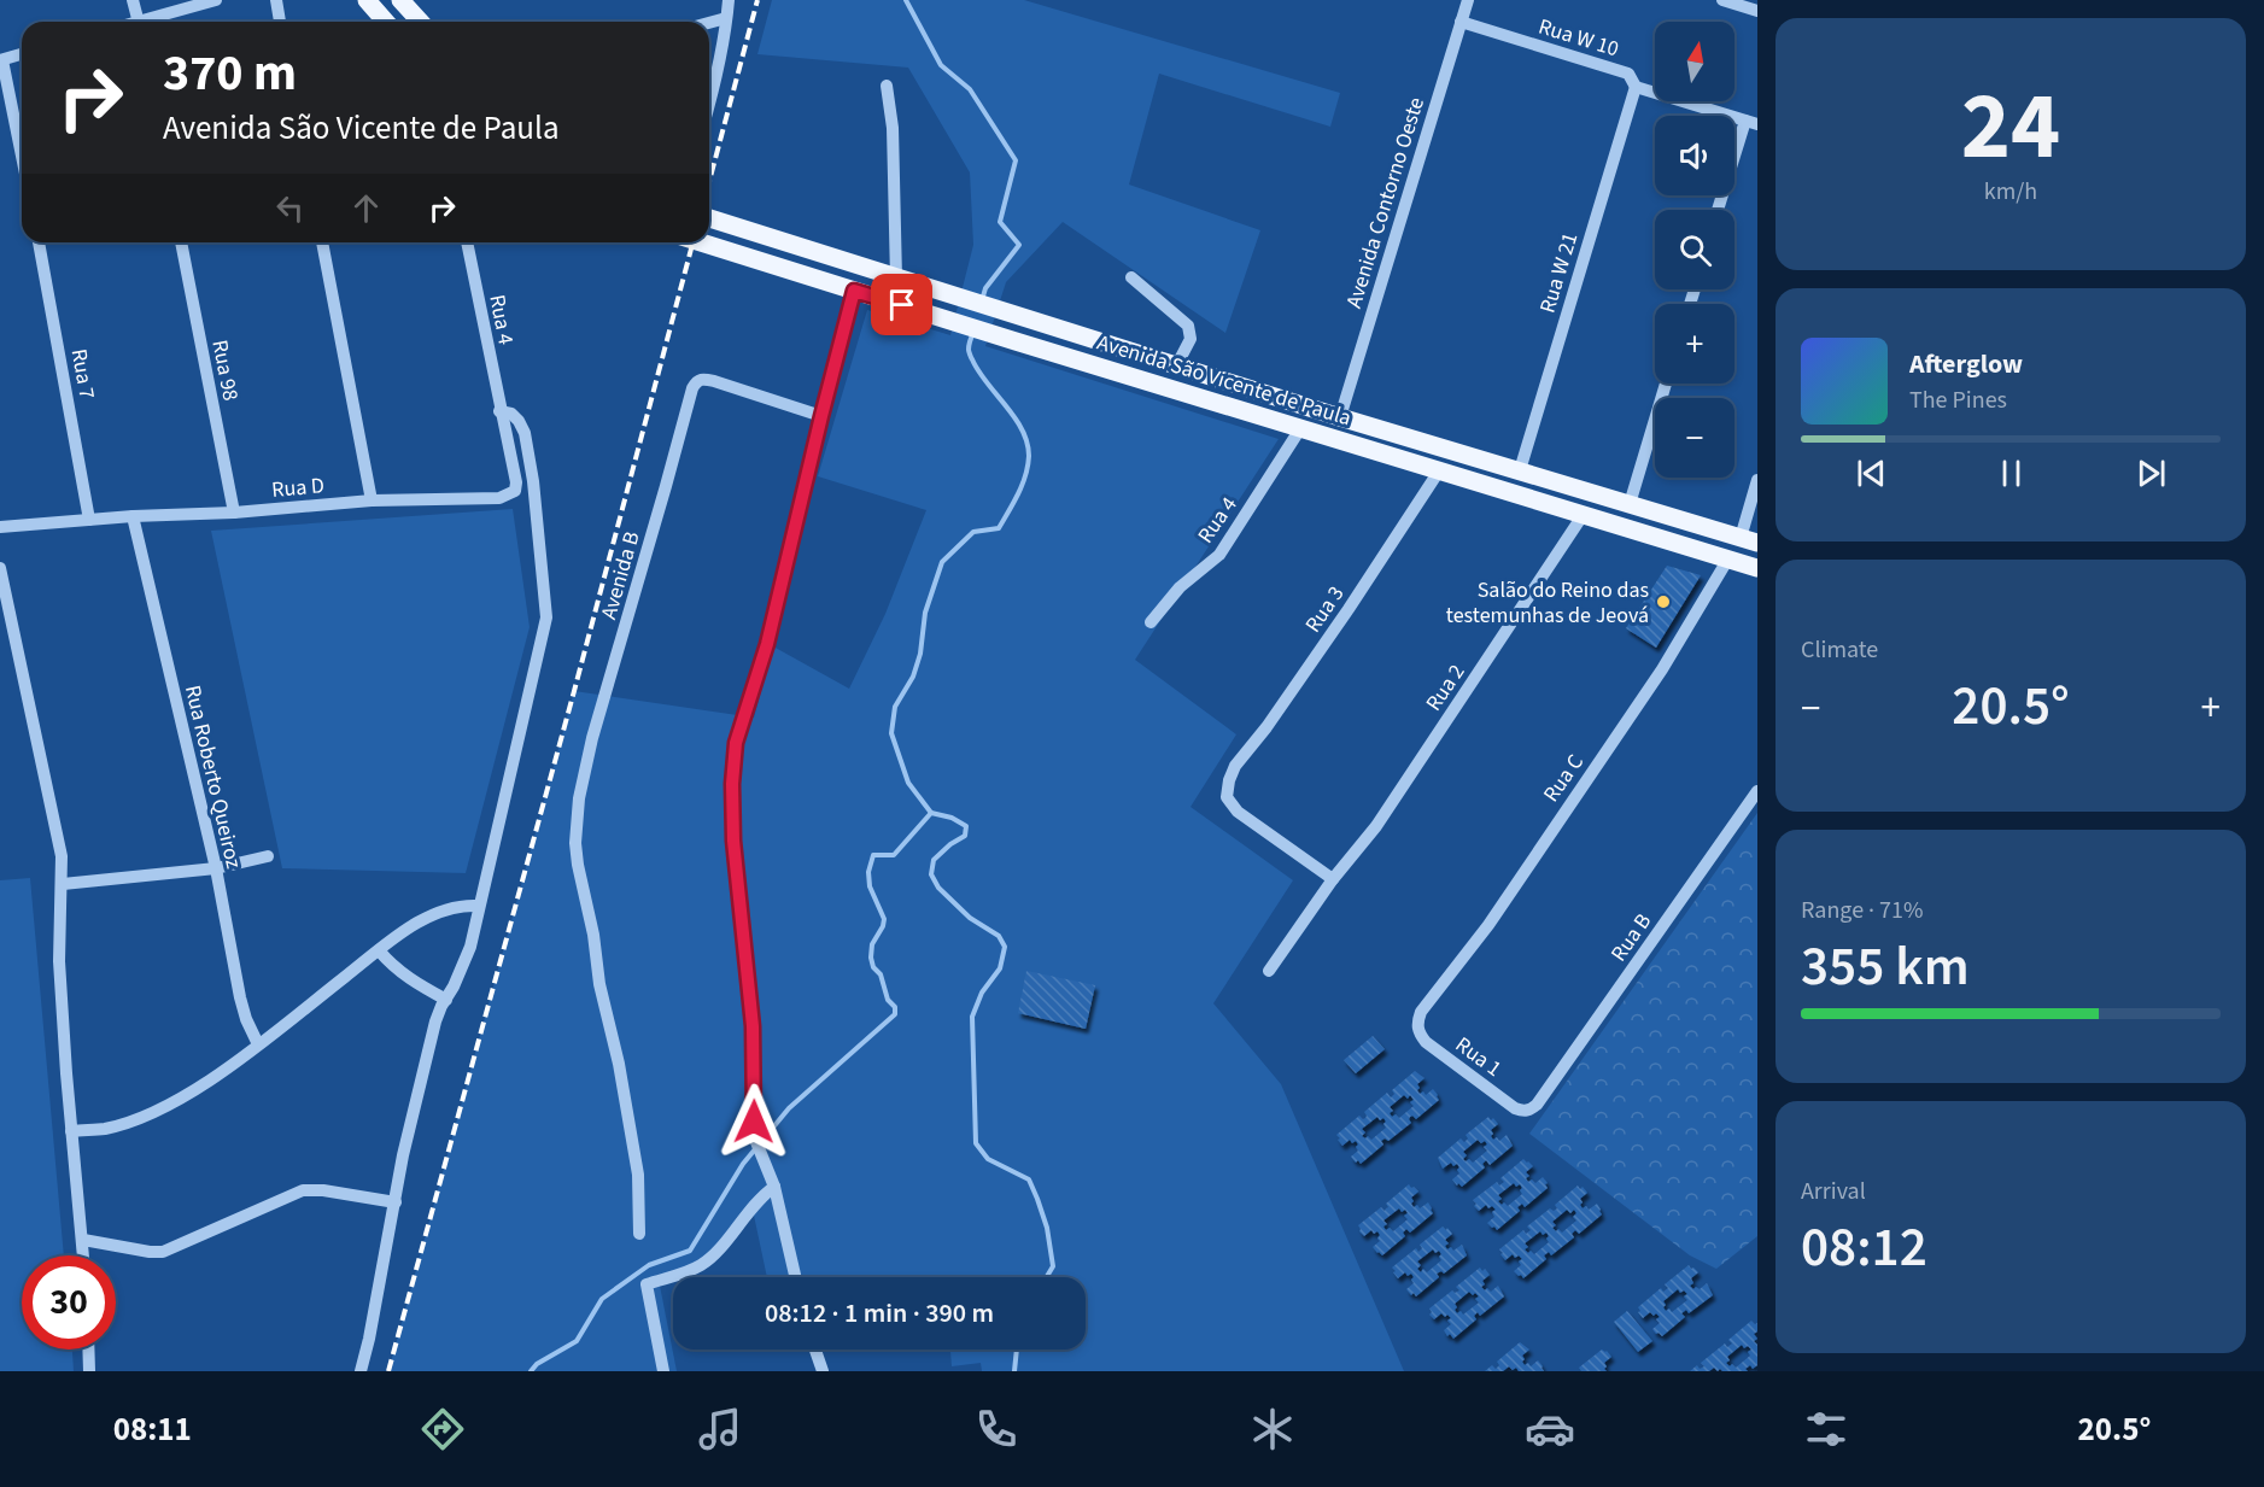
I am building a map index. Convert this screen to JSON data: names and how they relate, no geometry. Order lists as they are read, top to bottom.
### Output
{
  "streets": {
    "main road": ["Avenida São Vicente de Paula"],
    "street": [
      "Rua W 10",
      "Avenida Contorno Oeste",
      "Rua W 21",
      "Rua 4",
      "Rua 98",
      "Rua 7",
      "Rua D",
      "Avenida B",
      "Rua 3",
      "Rua 2",
      "Rua Roberto Queiroz",
      "Rua C",
      "Rua B",
      "Rua 1"
    ]
  },
  "crossings": [
    ["Rua W 10", "Avenida Contorno Oeste"],
    ["Rua W 10", "Rua W 21"],
    ["Avenida Contorno Oeste", "Avenida São Vicente de Paula"],
    ["Rua W 21", "Avenida São Vicente de Paula"],
    ["Rua 4", "Avenida São Vicente de Paula"],
    ["Rua 4", "Rua D"],
    ["Rua 98", "Rua D"],
    ["Rua 7", "Rua D"],
    ["Avenida São Vicente de Paula", "Rua 3"],
    ["Avenida São Vicente de Paula", "Rua 2"],
    ["Avenida São Vicente de Paula", "Rua C"],
    ["Rua D", "Rua Roberto Queiroz"],
    ["Rua 3", "Rua 2"],
    ["Rua C", "Rua 1"],
    ["Rua B", "Rua 1"]
  ],
  "places": ["Salão do Reino das testemunhas de Jeová"],
  "north": "top",
  "page": {
    "tile": [
      ["24", "km/h"],
      "Climate",
      ["Range · 71%", "355 km"],
      ["Arrival", "08:12"]
    ],
    "map_buttons": ["+", "−"],
    "turn": ["370 m", "Avenida São Vicente de Paula"],
    "song": ["Afterglow", "The Pines"],
    "heat": ["−", "20.5°", "+"],
    "limit": "30",
    "trip": "08:12 · 1 min · 390 m",
    "tabs": ["08:11", "20.5°"]
  }
}
